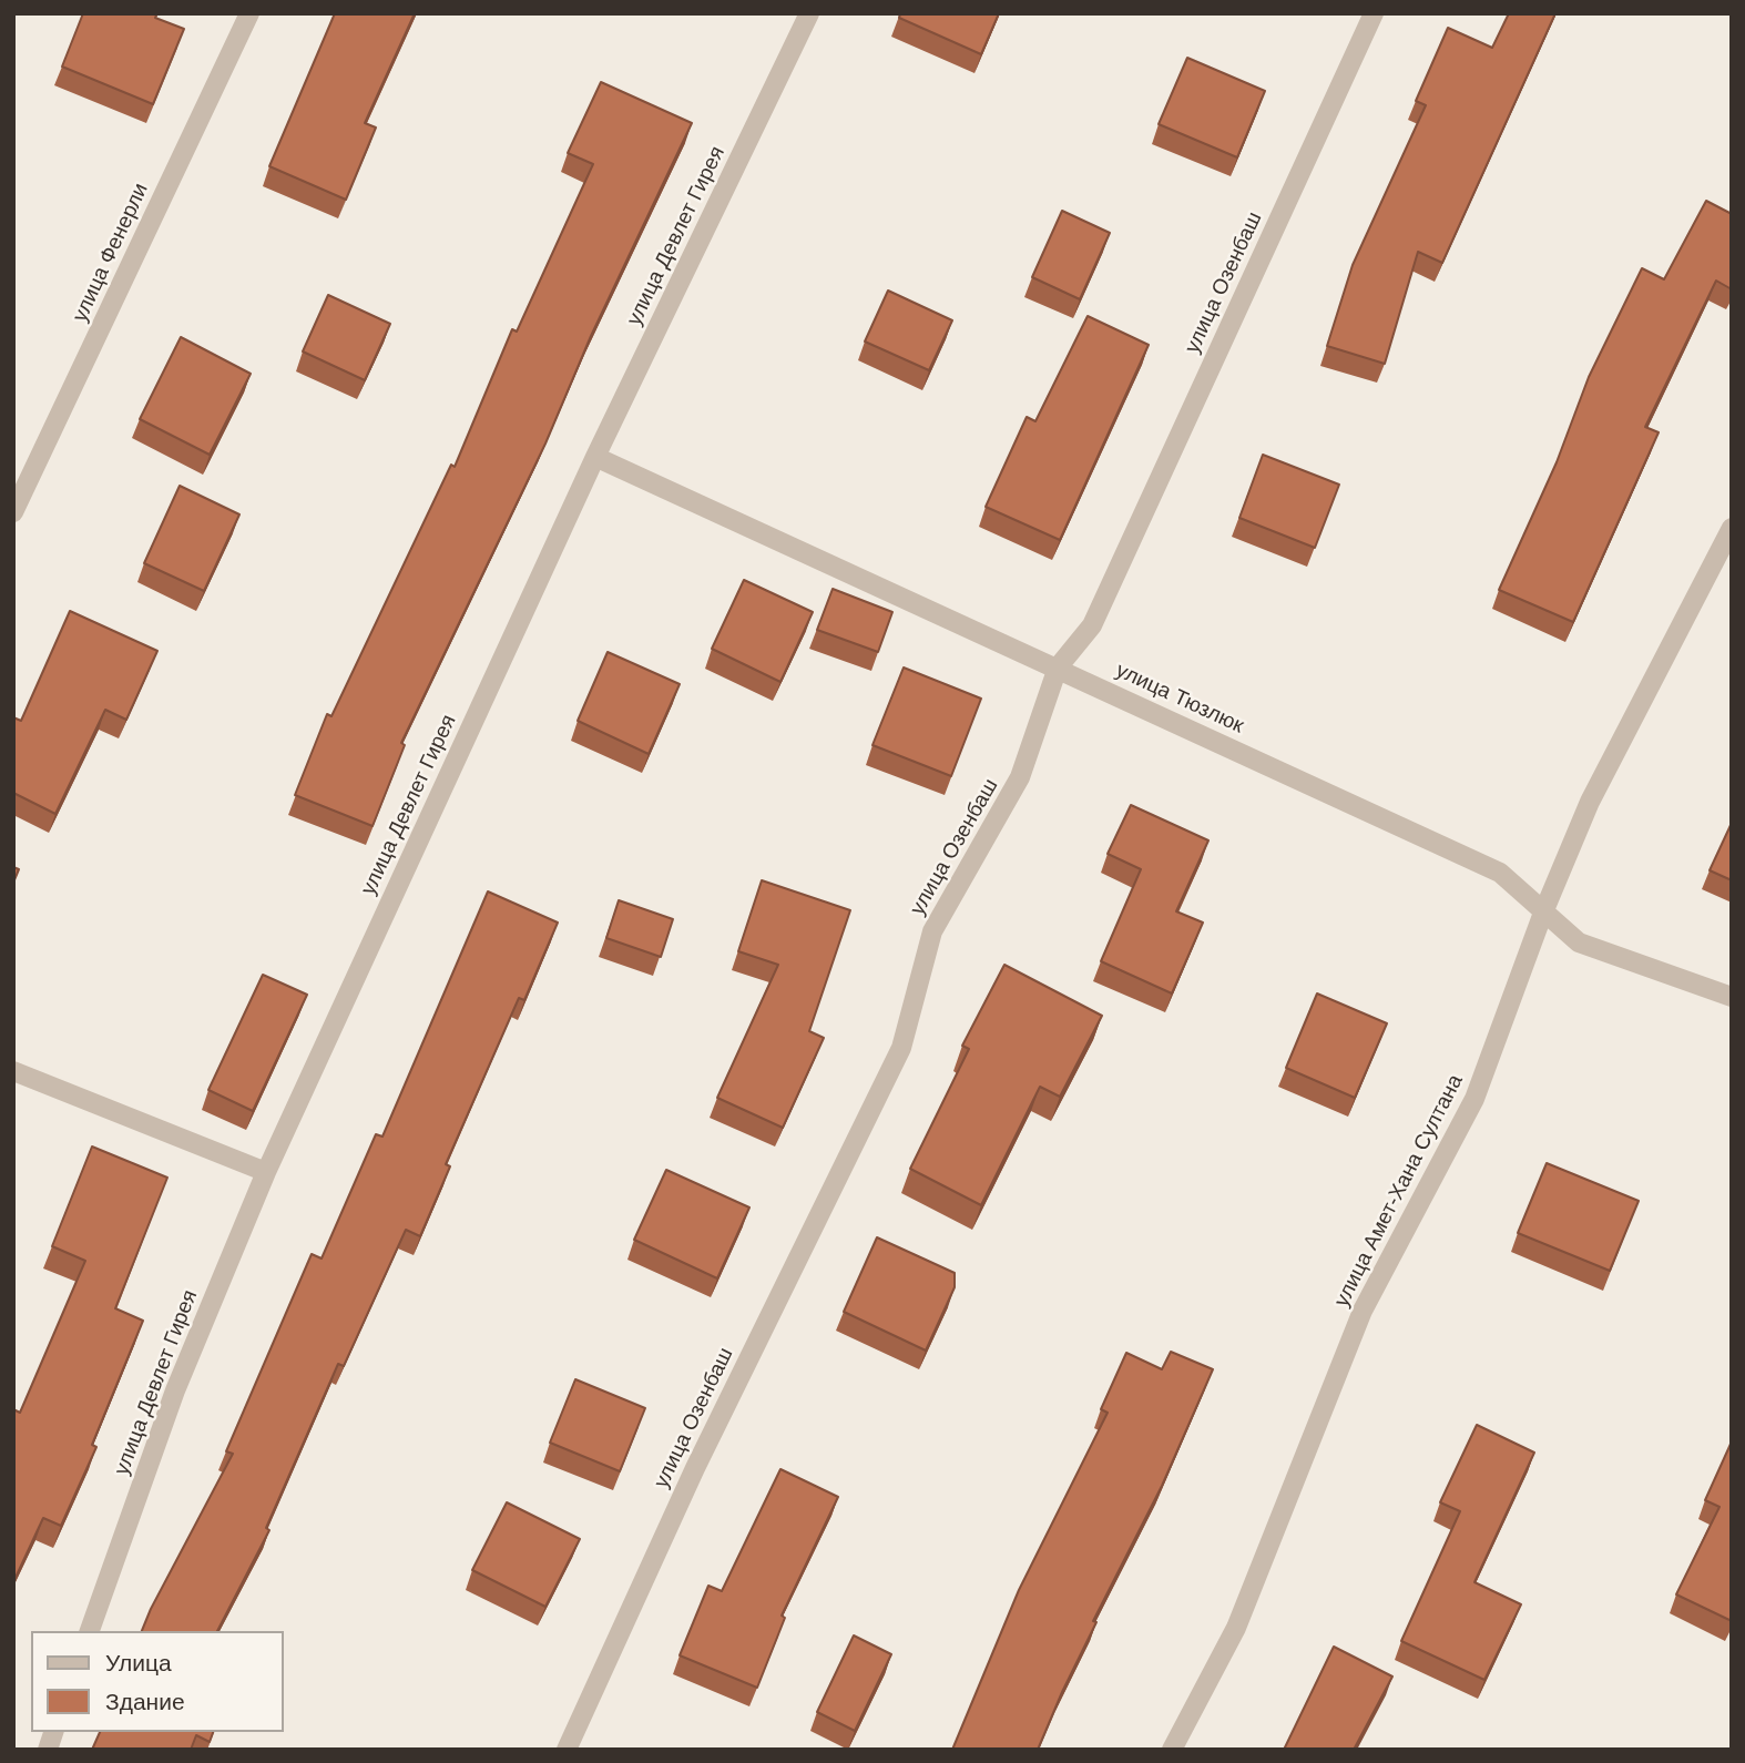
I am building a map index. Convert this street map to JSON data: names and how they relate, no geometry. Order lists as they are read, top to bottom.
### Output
{
  "streets": {
    "street": [
      "улица Девлет Гирея",
      "улица Фенерли",
      "улица Озенбаш",
      "улица Тюзлюк",
      "улица Амет-Хана Султана"
    ]
  },
  "crossings": [
    ["улица Девлет Гирея", "улица Тюзлюк"],
    ["улица Озенбаш", "улица Тюзлюк"],
    ["улица Тюзлюк", "улица Амет-Хана Султана"]
  ],
  "legend": ["Улица", "Здание"]
}
